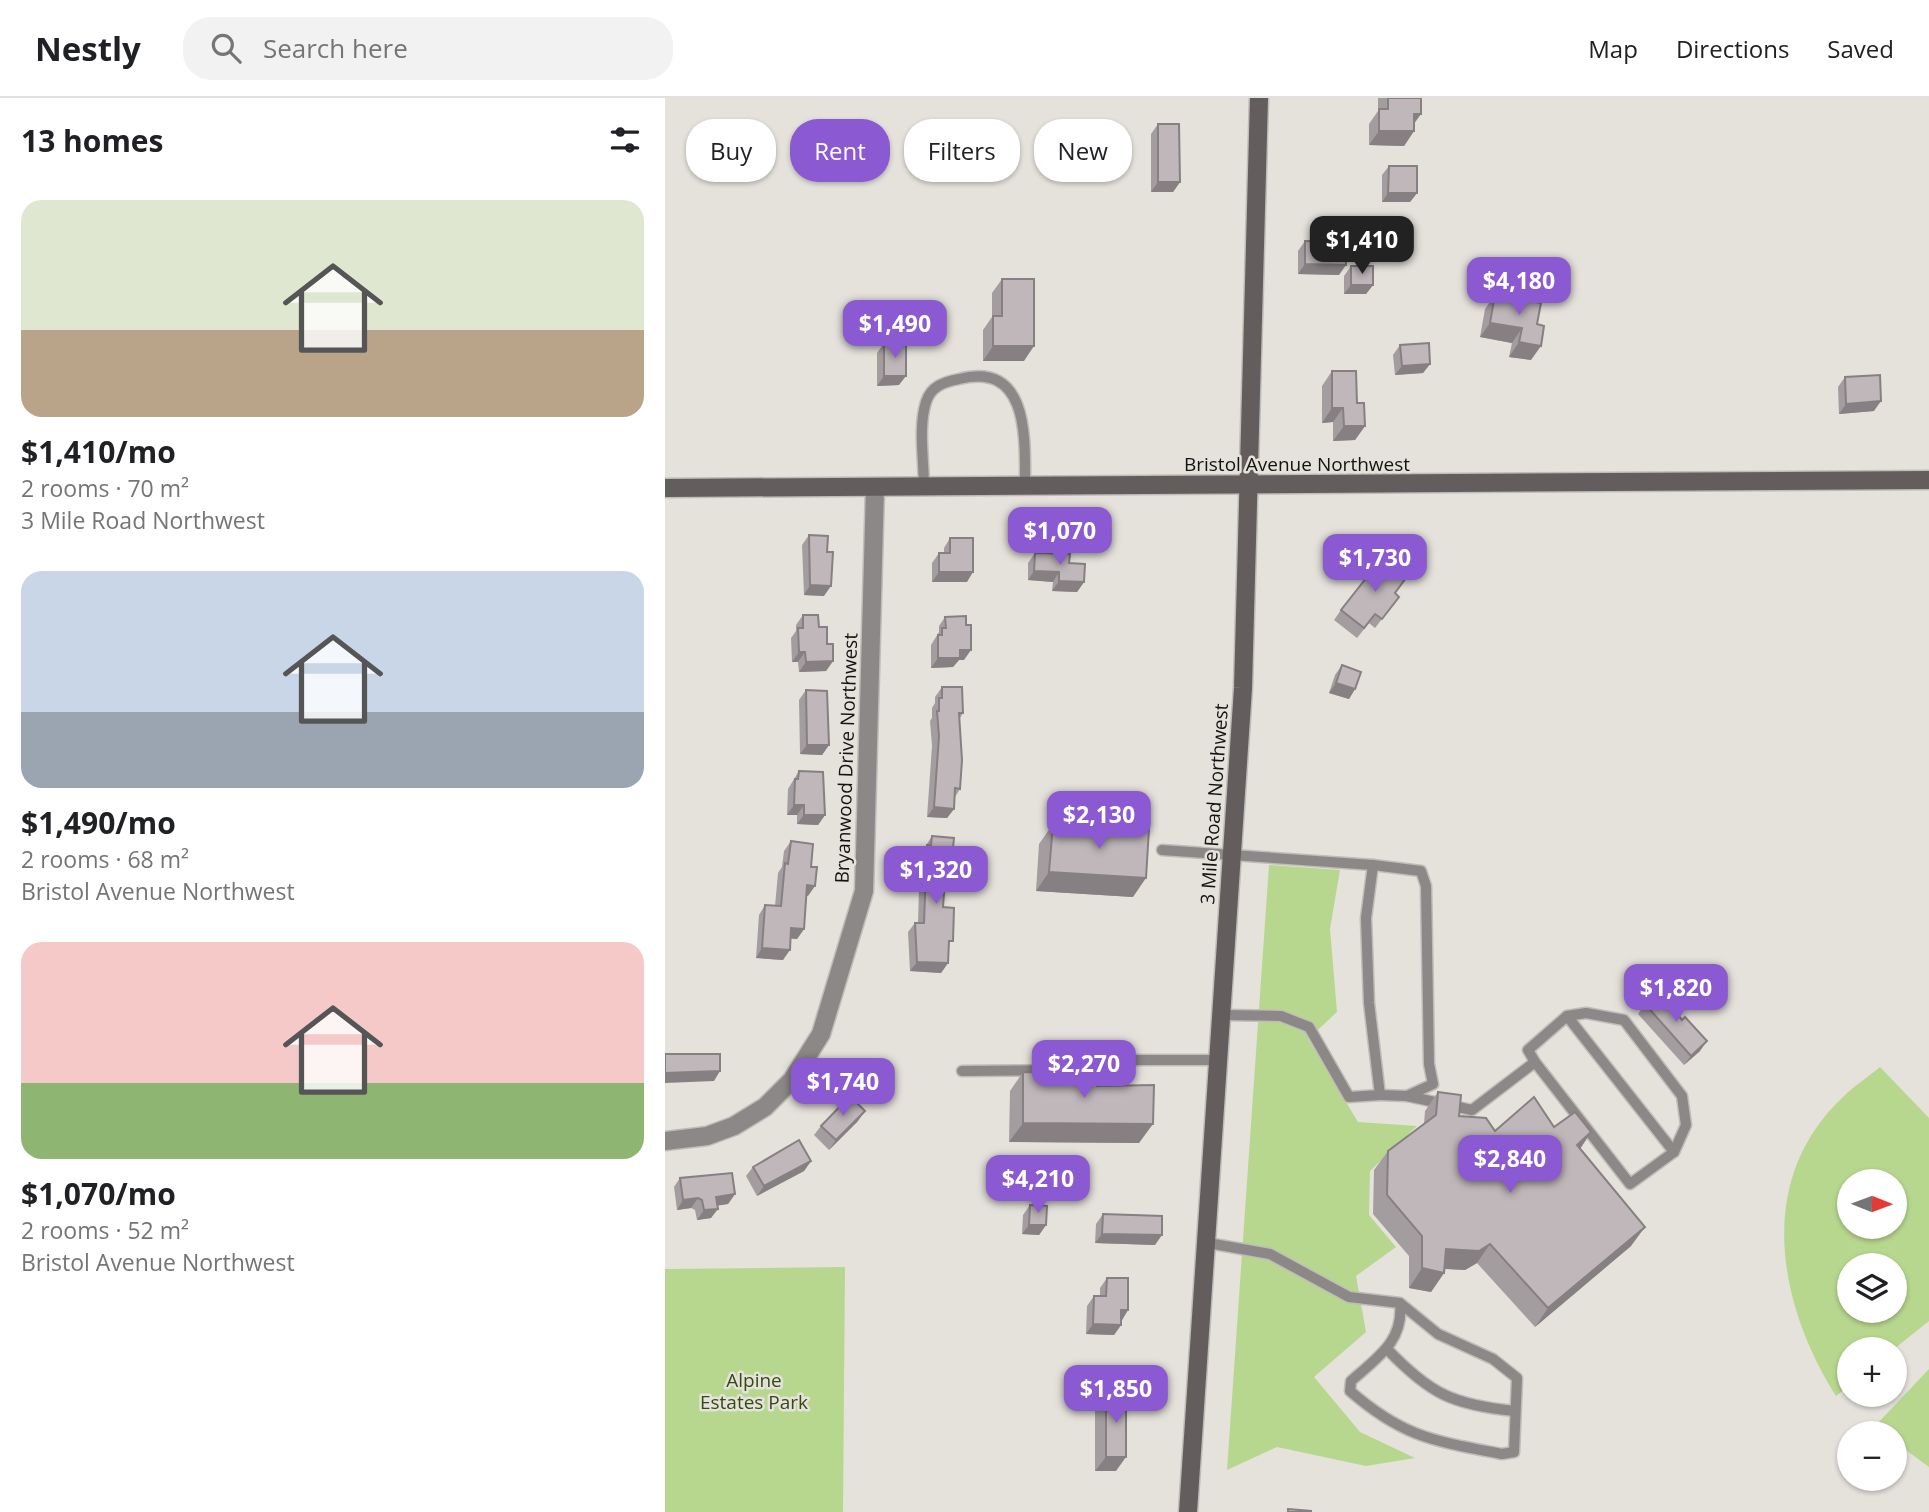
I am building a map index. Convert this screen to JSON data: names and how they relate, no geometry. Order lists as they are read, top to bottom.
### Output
{
  "streets": {
    "main road": ["Bristol Avenue Northwest", "3 Mile Road Northwest"],
    "street": ["Bryanwood Drive Northwest"]
  },
  "crossings": [
    ["Bristol Avenue Northwest", "Bryanwood Drive Northwest"],
    ["Bristol Avenue Northwest", "3 Mile Road Northwest"]
  ],
  "parks": ["Alpine Estates Park"],
  "north": "right",
  "page": {
    "header": "Nestly",
    "search": "Search here",
    "nav": ["Map", "Directions", "Saved"],
    "heading": "13 homes",
    "chip": [
      "Buy",
      "Rent",
      "Filters",
      "New"
    ],
    "list": [
      {
        "name": "$1,410/mo",
        "note": "2 rooms · 70 m² · 3 Mile Road Northwest"
      },
      {
        "name": "$1,490/mo",
        "note": "2 rooms · 68 m² · Bristol Avenue Northwest"
      },
      {
        "name": "$1,070/mo",
        "note": "2 rooms · 52 m² · Bristol Avenue Northwest"
      }
    ],
    "price": [
      "$1,410",
      "$4,180",
      "$1,490",
      "$1,070",
      "$1,730",
      "$2,130",
      "$1,320",
      "$1,820",
      "$2,270",
      "$1,740",
      "$2,840",
      "$4,210",
      "$1,850"
    ],
    "map_buttons": ["+", "−"]
  }
}
